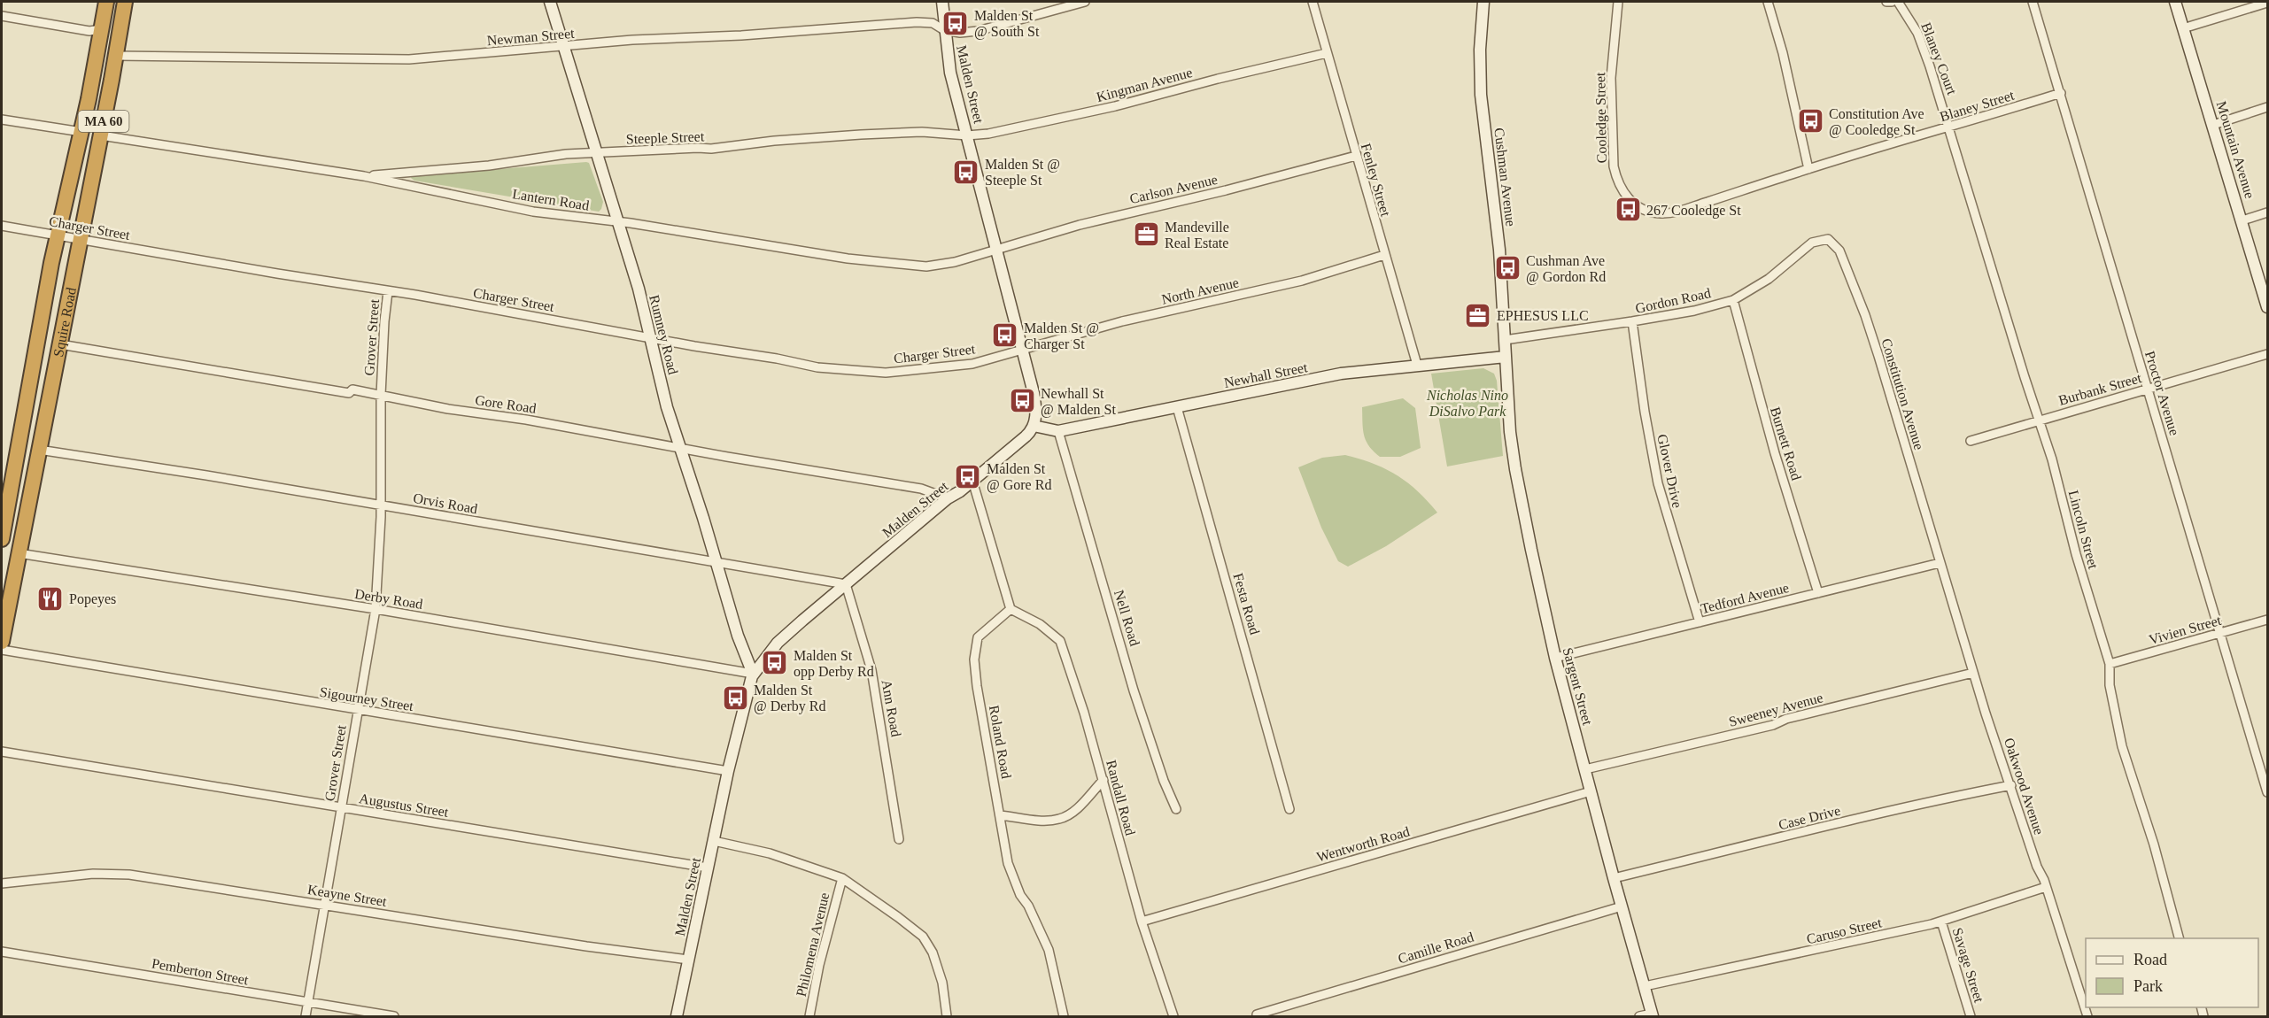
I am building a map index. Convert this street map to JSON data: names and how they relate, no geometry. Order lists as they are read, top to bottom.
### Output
{
  "streets": {
    "highway": ["MA 60", "Squire Road"],
    "street": [
      "Newman Street",
      "Blaney Court",
      "Malden Street",
      "Kingman Avenue",
      "Blaney Street",
      "Cooledge Street",
      "Steeple Street",
      "Mountain Avenue",
      "Cushman Avenue",
      "Fenley Street",
      "Carlson Avenue",
      "Lantern Road",
      "Charger Street",
      "North Avenue",
      "Gordon Road",
      "Rumney Road",
      "Grover Street",
      "Newhall Street",
      "Burbank Street",
      "Proctor Avenue",
      "Constitution Avenue",
      "Gore Road",
      "Burnett Road",
      "Glover Drive",
      "Orvis Road",
      "Lincoln Street",
      "Tedford Avenue",
      "Derby Road",
      "Festa Road",
      "Nell Road",
      "Vivien Street",
      "Sargent Street",
      "Sigourney Street",
      "Ann Road",
      "Sweeney Avenue",
      "Roland Road",
      "Oakwood Avenue",
      "Randall Road",
      "Augustus Street",
      "Case Drive",
      "Wentworth Road",
      "Keayne Street",
      "Caruso Street",
      "Philomena Avenue",
      "Camille Road",
      "Savage Street",
      "Pemberton Street"
    ]
  },
  "crossings": [
    ["Newman Street", "Malden Street"],
    ["Newman Street", "Squire Road"],
    ["Newman Street", "Rumney Road"],
    ["Blaney Court", "Blaney Street"],
    ["Blaney Court", "Lincoln Street"],
    ["Malden Street", "Kingman Avenue"],
    ["Malden Street", "Steeple Street"],
    ["Malden Street", "Carlson Avenue"],
    ["Malden Street", "Lantern Road"],
    ["Malden Street", "Charger Street"],
    ["Malden Street", "North Avenue"],
    ["Malden Street", "Rumney Road"],
    ["Malden Street", "Newhall Street"],
    ["Malden Street", "Gore Road"],
    ["Malden Street", "Orvis Road"],
    ["Malden Street", "Derby Road"],
    ["Malden Street", "Sigourney Street"],
    ["Malden Street", "Ann Road"],
    ["Malden Street", "Augustus Street"],
    ["Malden Street", "Keayne Street"],
    ["Kingman Avenue", "Steeple Street"],
    ["Kingman Avenue", "Fenley Street"],
    ["Blaney Street", "Cooledge Street"],
    ["Blaney Street", "Proctor Avenue"],
    ["Blaney Street", "Lincoln Street"],
    ["Steeple Street", "Lantern Road"],
    ["Steeple Street", "Rumney Road"],
    ["Cushman Avenue", "Gordon Road"],
    ["Cushman Avenue", "Newhall Street"],
    ["Cushman Avenue", "Sargent Street"],
    ["Fenley Street", "Carlson Avenue"],
    ["Fenley Street", "North Avenue"],
    ["Fenley Street", "Newhall Street"],
    ["Carlson Avenue", "Lantern Road"],
    ["Lantern Road", "Squire Road"],
    ["Lantern Road", "Rumney Road"],
    ["Charger Street", "North Avenue"],
    ["Charger Street", "Squire Road"],
    ["Charger Street", "Rumney Road"],
    ["Charger Street", "Grover Street"],
    ["Gordon Road", "Constitution Avenue"],
    ["Gordon Road", "Burnett Road"],
    ["Gordon Road", "Glover Drive"],
    ["Squire Road", "Gore Road"],
    ["Squire Road", "Orvis Road"],
    ["Squire Road", "Derby Road"],
    ["Rumney Road", "Gore Road"],
    ["Rumney Road", "Orvis Road"],
    ["Rumney Road", "Derby Road"],
    ["Grover Street", "Gore Road"],
    ["Grover Street", "Orvis Road"],
    ["Grover Street", "Derby Road"],
    ["Grover Street", "Sigourney Street"],
    ["Grover Street", "Augustus Street"],
    ["Grover Street", "Keayne Street"],
    ["Grover Street", "Pemberton Street"],
    ["Newhall Street", "Festa Road"],
    ["Newhall Street", "Nell Road"],
    ["Newhall Street", "Sargent Street"],
    ["Burbank Street", "Proctor Avenue"],
    ["Burbank Street", "Lincoln Street"],
    ["Proctor Avenue", "Vivien Street"],
    ["Constitution Avenue", "Tedford Avenue"],
    ["Constitution Avenue", "Oakwood Avenue"],
    ["Burnett Road", "Tedford Avenue"],
    ["Glover Drive", "Tedford Avenue"],
    ["Orvis Road", "Ann Road"],
    ["Lincoln Street", "Vivien Street"],
    ["Tedford Avenue", "Sargent Street"],
    ["Tedford Avenue", "Oakwood Avenue"],
    ["Sargent Street", "Sweeney Avenue"],
    ["Sargent Street", "Case Drive"],
    ["Sargent Street", "Wentworth Road"],
    ["Sargent Street", "Caruso Street"],
    ["Sargent Street", "Camille Road"],
    ["Sweeney Avenue", "Oakwood Avenue"],
    ["Roland Road", "Randall Road"],
    ["Oakwood Avenue", "Case Drive"],
    ["Oakwood Avenue", "Caruso Street"],
    ["Randall Road", "Wentworth Road"],
    ["Caruso Street", "Savage Street"]
  ],
  "parks": ["Nicholas Nino DiSalvo Park"],
  "places": {
    "bus stop": [
      "Malden St @ South St",
      "Constitution Ave @ Cooledge St",
      "Malden St @ Steeple St",
      "267 Cooledge St",
      "Cushman Ave @ Gordon Rd",
      "Malden St @ Charger St",
      "Newhall St @ Malden St",
      "Malden St @ Gore Rd",
      "Malden St opp Derby Rd",
      "Malden St @ Derby Rd"
    ],
    "office": ["Mandeville Real Estate", "EPHESUS LLC"],
    "restaurant": ["Popeyes"]
  },
  "legend": ["Road", "Park"]
}
